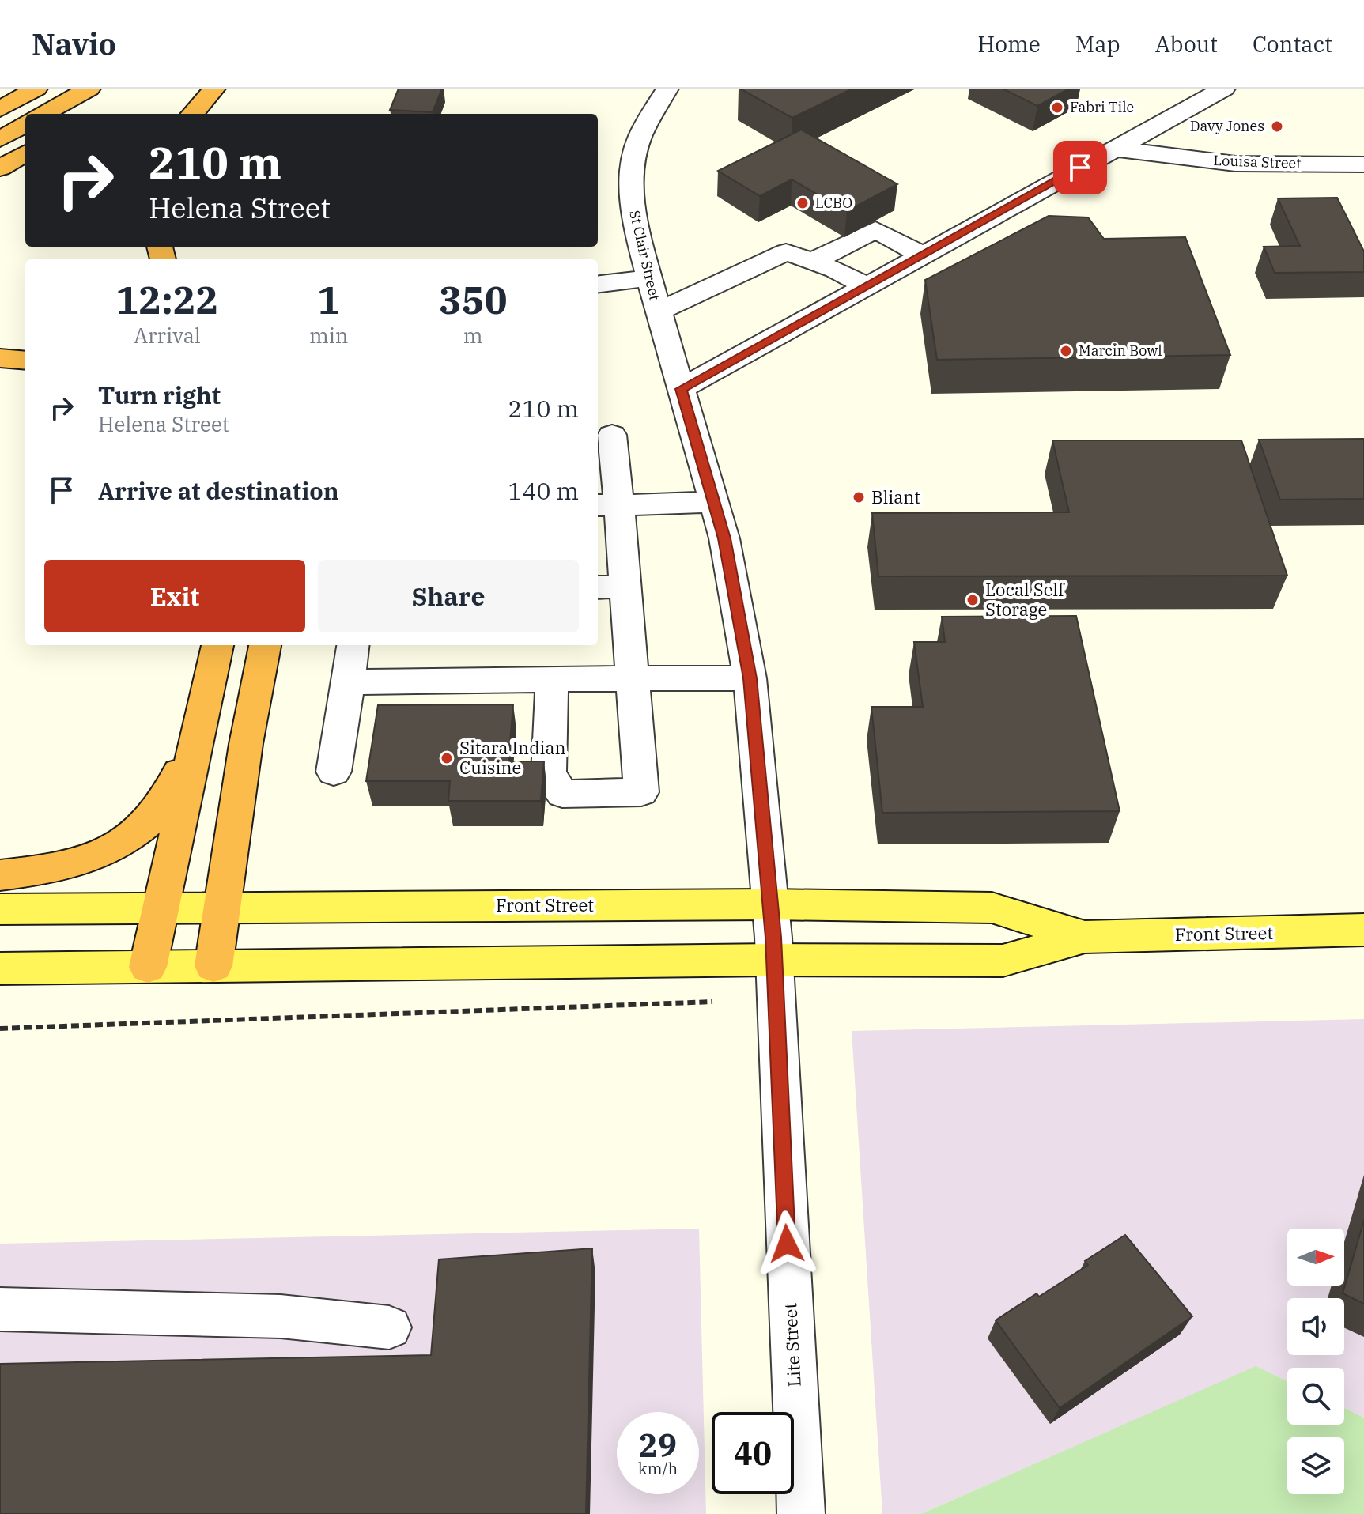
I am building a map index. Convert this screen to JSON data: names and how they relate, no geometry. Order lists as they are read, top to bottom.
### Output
{
  "streets": {
    "main road": ["Front Street"],
    "street": ["Louisa Street", "St Clair Street", "Lite Street"]
  },
  "crossings": [
    ["St Clair Street", "Lite Street"],
    ["Front Street", "Lite Street"]
  ],
  "places": [
    "Fabri Tile",
    "Davy Jones",
    "LCBO",
    "Marcin Bowl",
    "Bliant",
    "Local Self Storage",
    "Sitara Indian Cuisine"
  ],
  "north": "right",
  "page": {
    "header": "Navio",
    "nav": [
      "Home",
      "Map",
      "About",
      "Contact"
    ],
    "turn": ["210 m", "Helena Street"],
    "eta": [
      "12:22",
      "Arrival",
      "1",
      "min",
      "350",
      "m"
    ],
    "list": [
      {
        "name": "Turn right",
        "note": "Helena Street",
        "value": "210 m"
      },
      {
        "name": "Arrive at destination",
        "value": "140 m"
      }
    ],
    "buttons": ["Exit", "Share"],
    "speed": "29 km/h",
    "limit": "40"
  }
}
